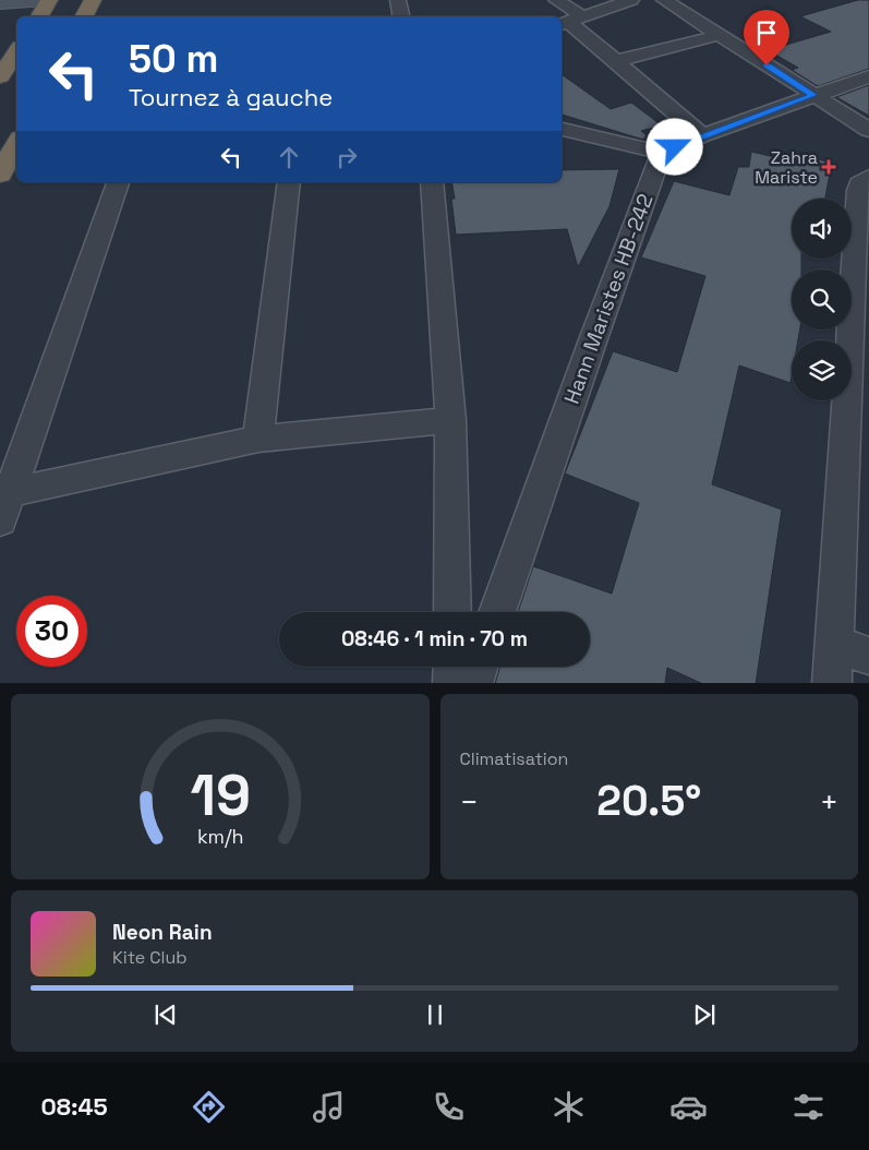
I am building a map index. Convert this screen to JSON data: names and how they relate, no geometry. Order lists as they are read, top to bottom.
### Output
{
  "streets": {
    "street": ["Hann Maristes HB-242"]
  },
  "places": {
    "health": ["Zahra Mariste"]
  },
  "page": {
    "turn": ["50 m", "Tournez à gauche"],
    "limit": "30",
    "trip": "08:46 · 1 min · 70 m",
    "tile": "Climatisation",
    "heat": ["−", "20.5°", "+"],
    "song": ["Neon Rain", "Kite Club"],
    "tabs": "08:45",
    "gauge": ["19", "km/h"]
  }
}
